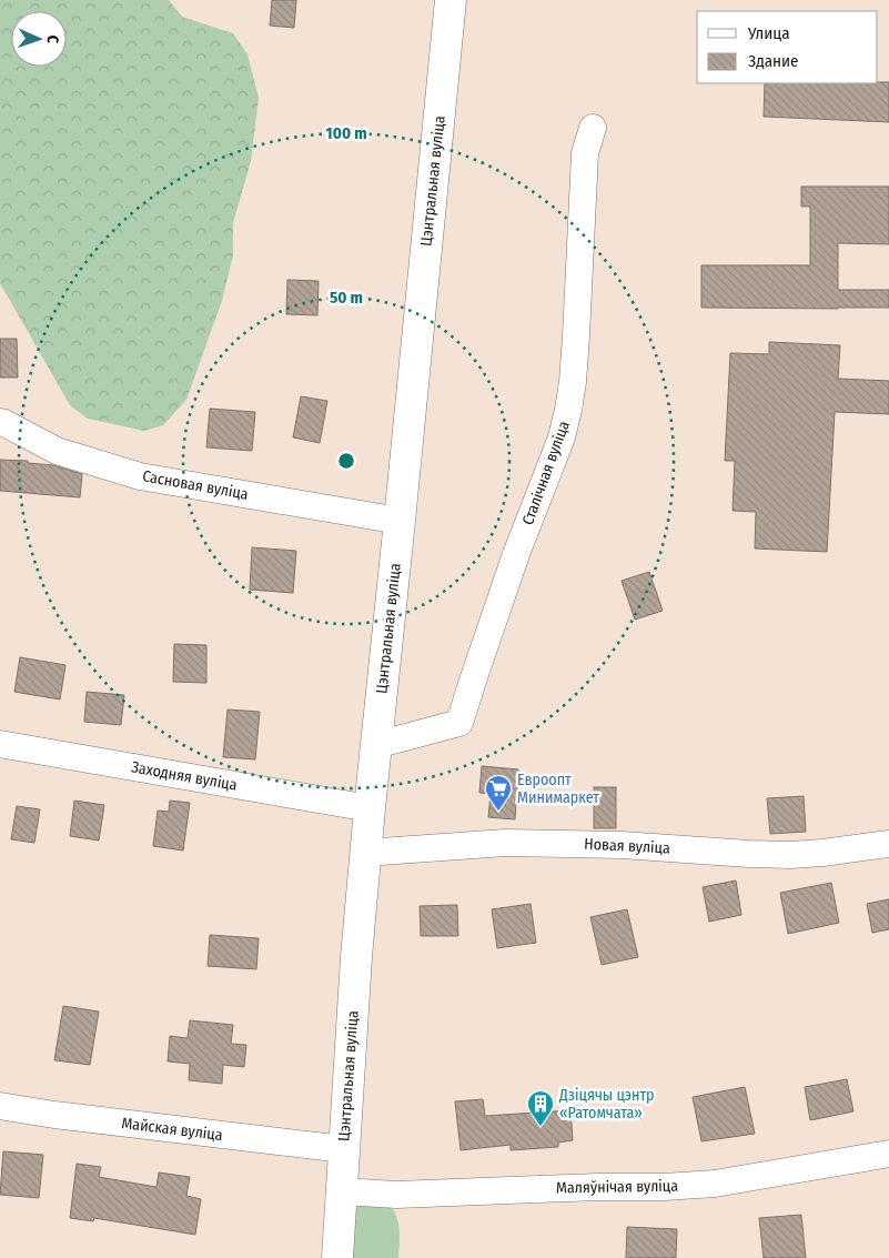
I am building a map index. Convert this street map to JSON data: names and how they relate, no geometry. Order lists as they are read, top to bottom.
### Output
{
  "streets": {
    "street": [
      "Цэнтральная вуліца",
      "Сталічная вуліца",
      "Сасновая вуліца",
      "Заходняя вуліца",
      "Новая вуліца",
      "Майская вуліца",
      "Маляўнічая вуліца"
    ]
  },
  "crossings": [
    ["Цэнтральная вуліца", "Сталічная вуліца"],
    ["Цэнтральная вуліца", "Сасновая вуліца"],
    ["Цэнтральная вуліца", "Заходняя вуліца"],
    ["Цэнтральная вуліца", "Новая вуліца"],
    ["Цэнтральная вуліца", "Майская вуліца"],
    ["Цэнтральная вуліца", "Маляўнічая вуліца"]
  ],
  "places": {
    "supermarket": ["Евроопт Минимаркет"],
    "building": ["Дзіцячы цэнтр «Ратомчата»"]
  },
  "legend": ["Улица", "Здание"],
  "north": "right",
  "rings": ["100 m", "50 m"]
}
